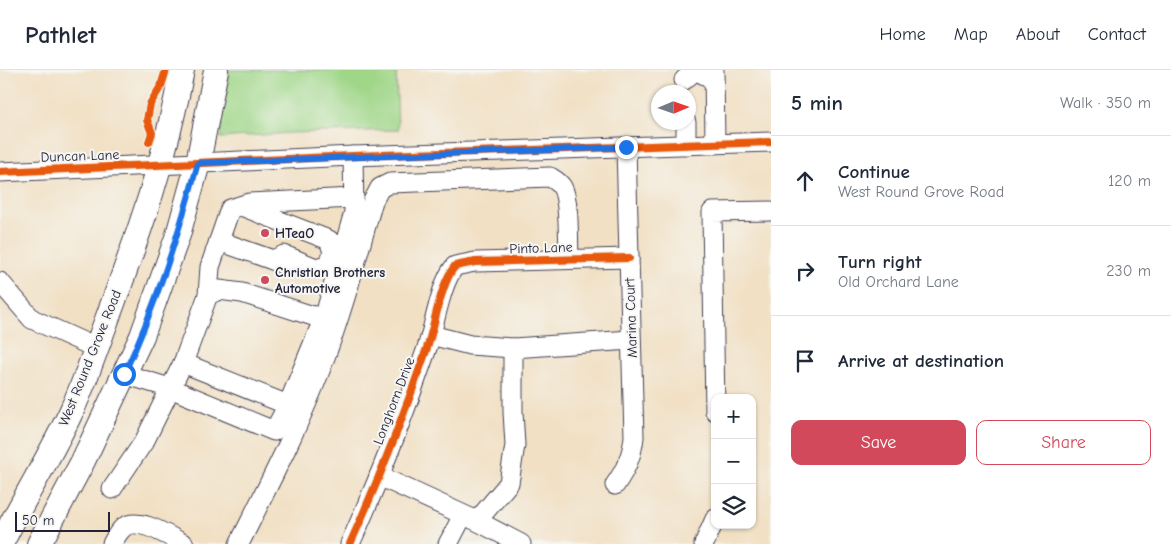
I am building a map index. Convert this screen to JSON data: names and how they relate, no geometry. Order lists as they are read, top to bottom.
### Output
{
  "streets": {
    "main road": ["West Round Grove Road"],
    "street": [
      "Duncan Lane",
      "Pinto Lane",
      "Marina Court",
      "Longhorn Drive"
    ]
  },
  "crossings": [
    ["Duncan Lane", "Marina Court"],
    ["Duncan Lane", "West Round Grove Road"],
    ["Pinto Lane", "Marina Court"],
    ["Pinto Lane", "Longhorn Drive"]
  ],
  "places": ["HTeaO", "Christian Brothers Automotive"],
  "scale_bar": "50 m",
  "north": "right",
  "page": {
    "header": "Pathlet",
    "nav": [
      "Home",
      "Map",
      "About",
      "Contact"
    ],
    "heading": ["5 min", "Walk · 350 m"],
    "list": [
      ["Continue", "West Round Grove Road", "120 m"],
      ["Turn right", "Old Orchard Lane", "230 m"],
      "Arrive at destination"
    ],
    "map_buttons": ["+", "−"],
    "buttons": ["Save", "Share"],
    "scale": "50 m"
  }
}
